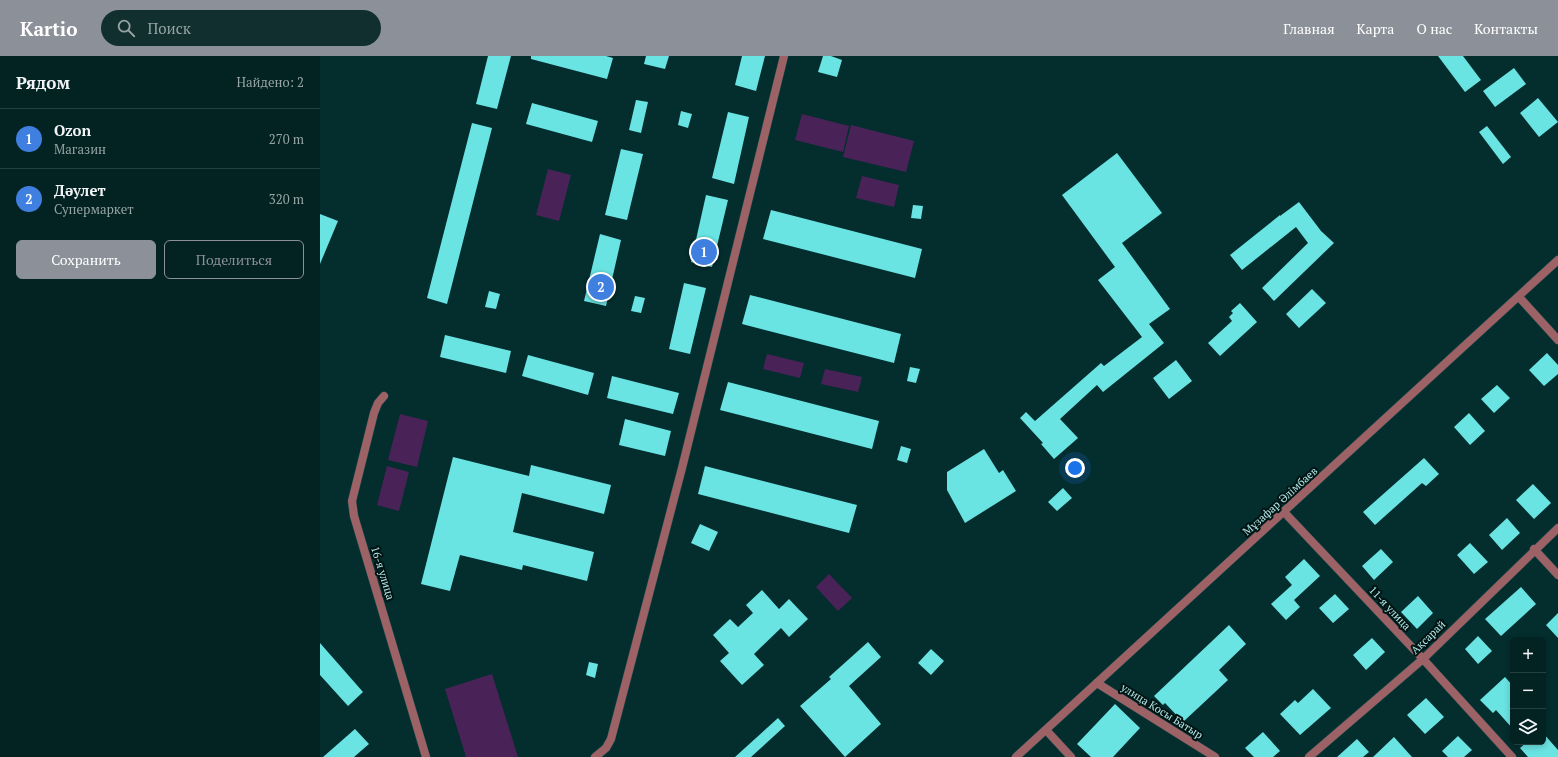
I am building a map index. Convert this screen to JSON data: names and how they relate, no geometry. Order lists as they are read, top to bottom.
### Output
{
  "streets": {
    "street": [
      "Мұзафар Әлімбаев",
      "16-я улица",
      "11-я улица",
      "Ақсарай",
      "улица Косы Батыр"
    ]
  },
  "crossings": [
    ["Мұзафар Әлімбаев", "11-я улица"],
    ["Мұзафар Әлімбаев", "улица Косы Батыр"],
    ["11-я улица", "Ақсарай"]
  ],
  "page": {
    "header": "Kartio",
    "search": "Поиск",
    "nav": [
      "Главная",
      "Карта",
      "О нас",
      "Контакты"
    ],
    "heading": ["Рядом", "Найдено: 2"],
    "list": [
      {
        "mark": "1",
        "name": "Ozon",
        "note": "Магазин",
        "value": "270 m"
      },
      {
        "mark": "2",
        "name": "Дәулет",
        "note": "Супермаркет",
        "value": "320 m"
      }
    ],
    "buttons": ["Сохранить", "Поделиться"],
    "pins": ["1", "2"],
    "map_buttons": ["+", "−"]
  }
}
